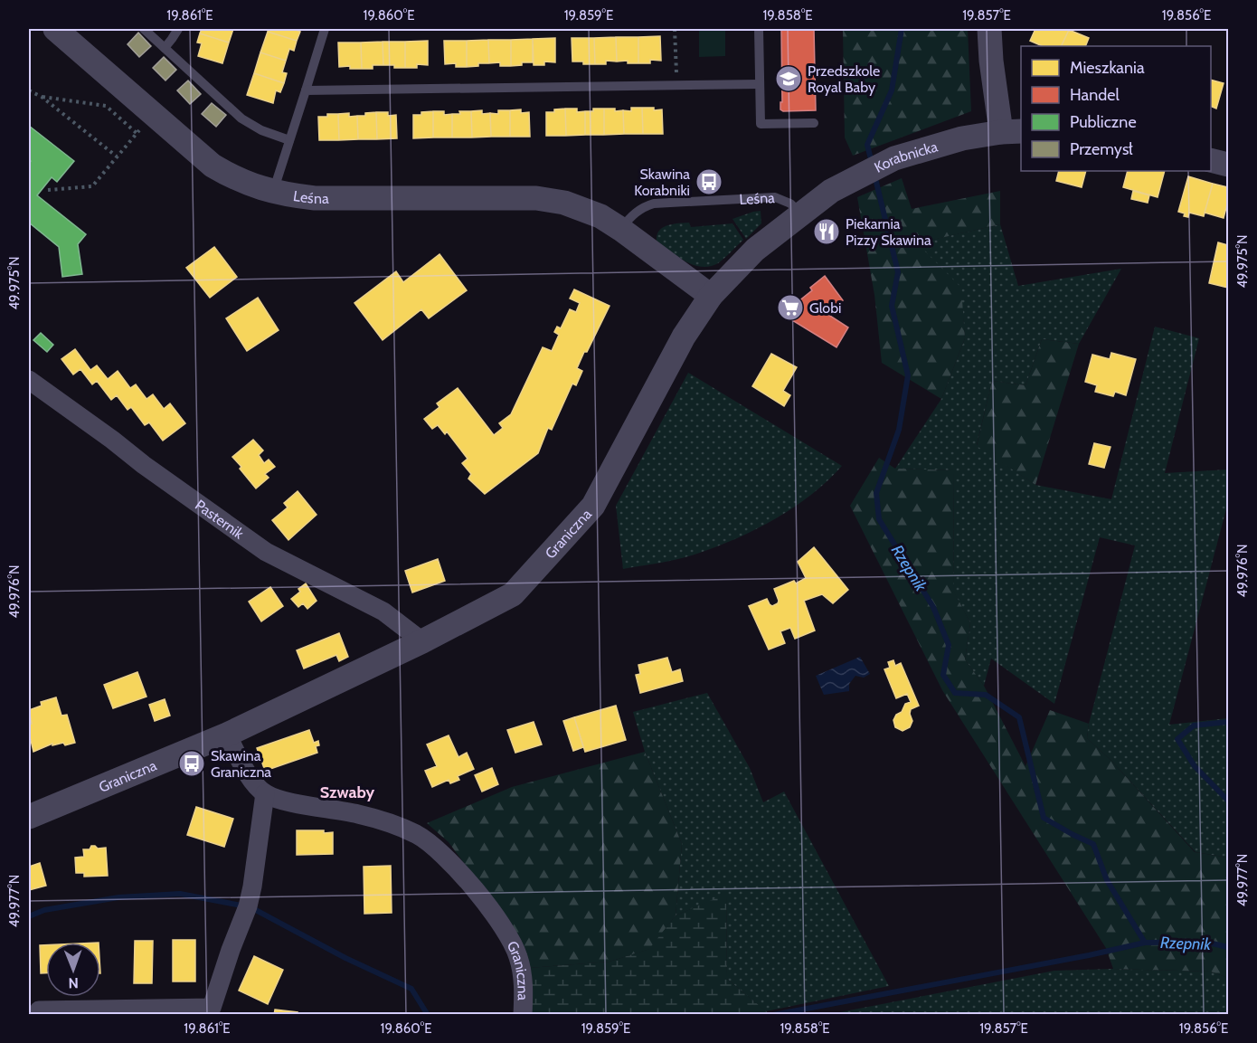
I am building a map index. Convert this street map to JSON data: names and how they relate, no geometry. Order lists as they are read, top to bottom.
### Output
{
  "streets": {
    "street": [
      "Korabnicka",
      "Leśna",
      "Pasternik",
      "Graniczna"
    ]
  },
  "crossings": [
    ["Korabnicka", "Leśna"],
    ["Korabnicka", "Graniczna"],
    ["Leśna", "Graniczna"],
    ["Pasternik", "Graniczna"]
  ],
  "districts": ["Szwaby"],
  "water": ["Rzepnik"],
  "places": {
    "school or university": ["Przedszkole Royal Baby"],
    "bus stop": ["Skawina Korabniki", "Skawina Graniczna"],
    "restaurant": ["Piekarnia Pizzy Skawina"],
    "supermarket": ["Globi"]
  },
  "legend": [
    "Mieszkania",
    "Handel",
    "Publiczne",
    "Przemysł"
  ],
  "north": "bottom",
  "coordinates": [
    "19.861°E",
    "19.860°E",
    "19.859°E",
    "19.858°E",
    "19.857°E",
    "19.856°E",
    "49.975°N",
    "49.976°N",
    "49.977°N"
  ]
}
